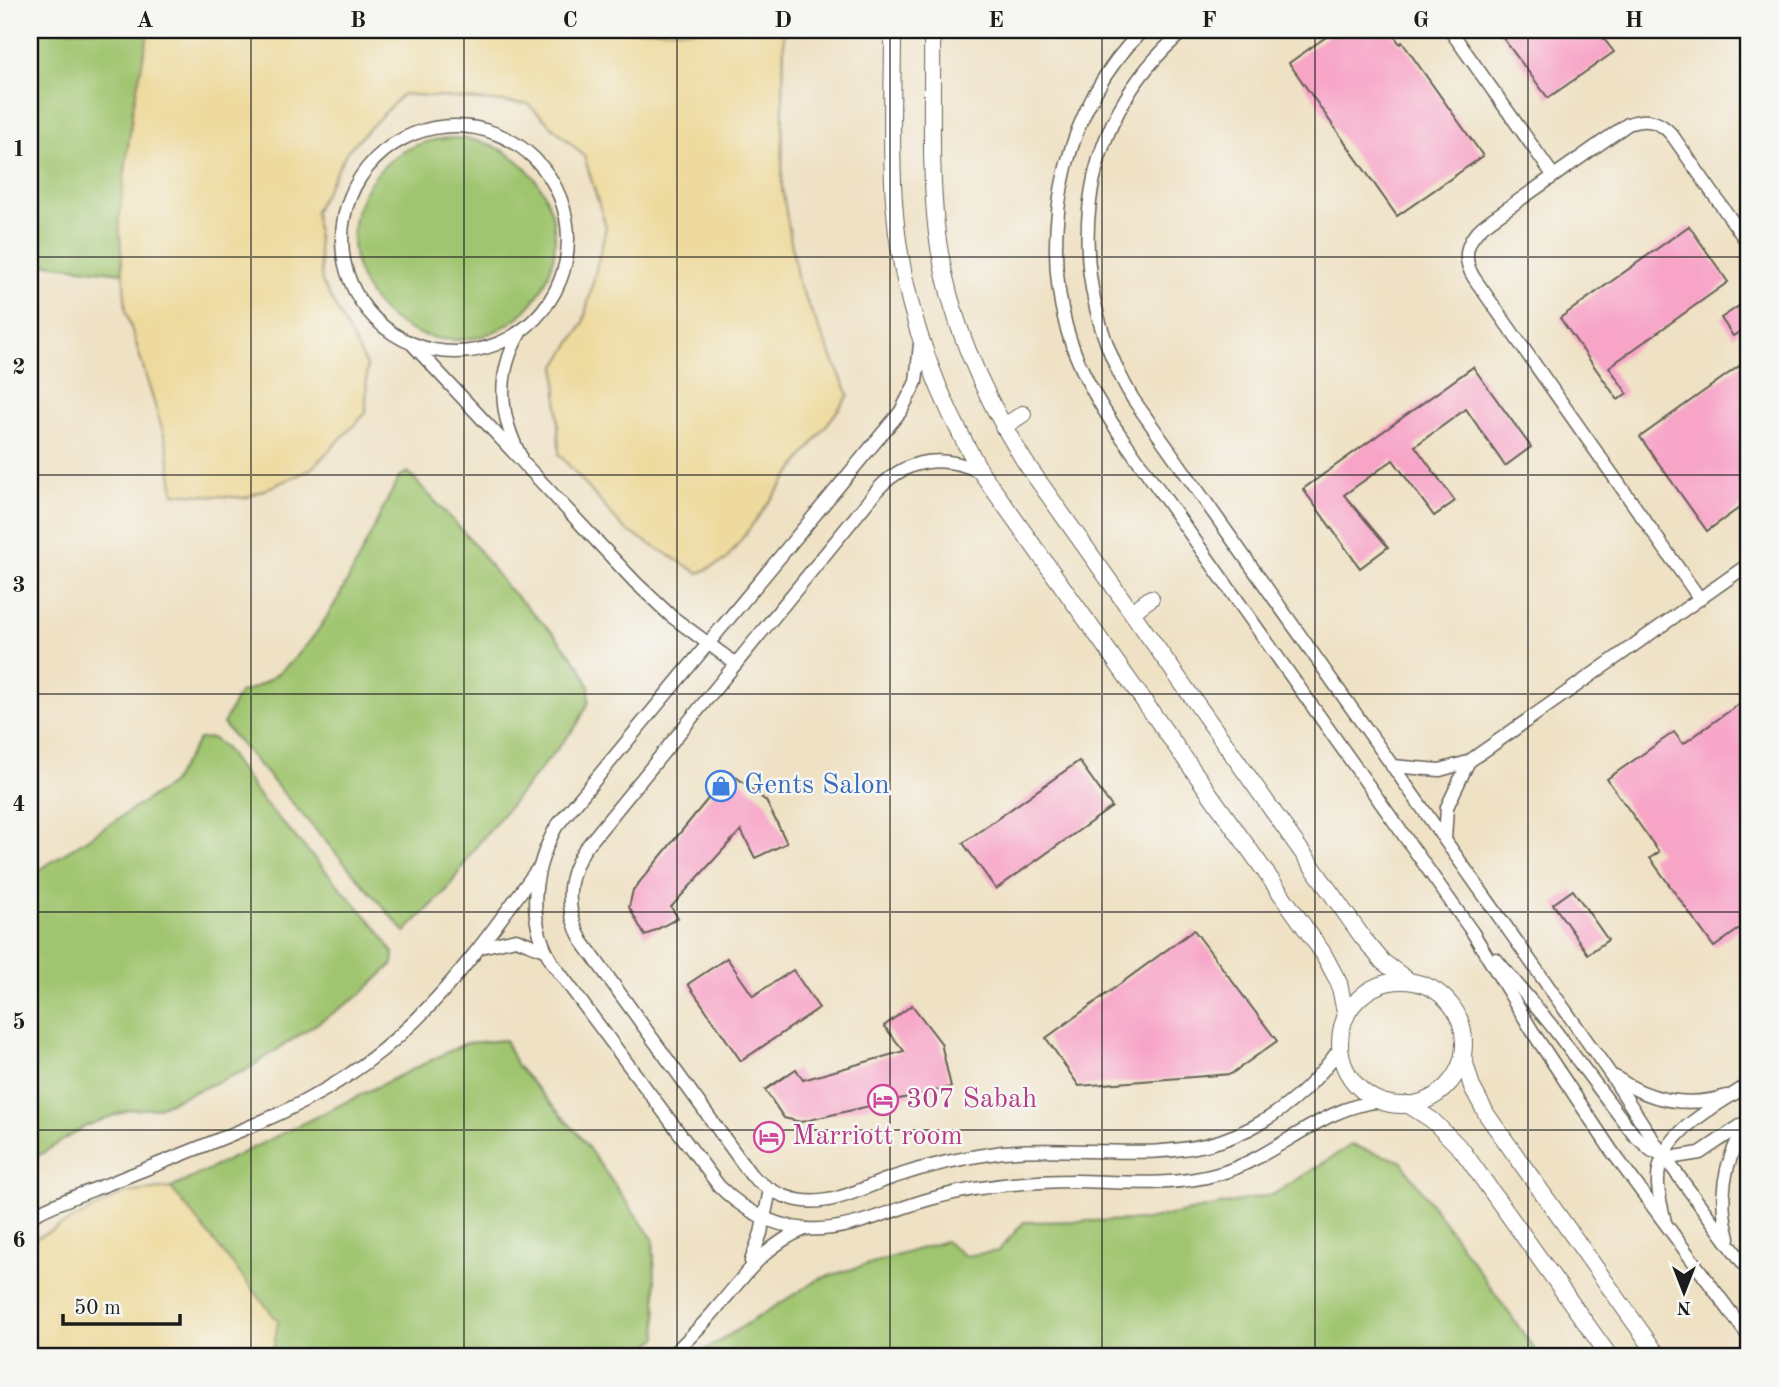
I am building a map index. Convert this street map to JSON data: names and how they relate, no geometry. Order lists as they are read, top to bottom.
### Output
{
  "places": {
    "shop": ["Gents Salon"],
    "hotel": ["307 Sabah", "Marriott room"]
  },
  "scale_bar": "50 m",
  "north": "bottom",
  "grid": {
    "columns": [
      "A",
      "B",
      "C",
      "D",
      "E",
      "F",
      "G",
      "H"
    ],
    "rows": [
      "1",
      "2",
      "3",
      "4",
      "5",
      "6"
    ]
  }
}
